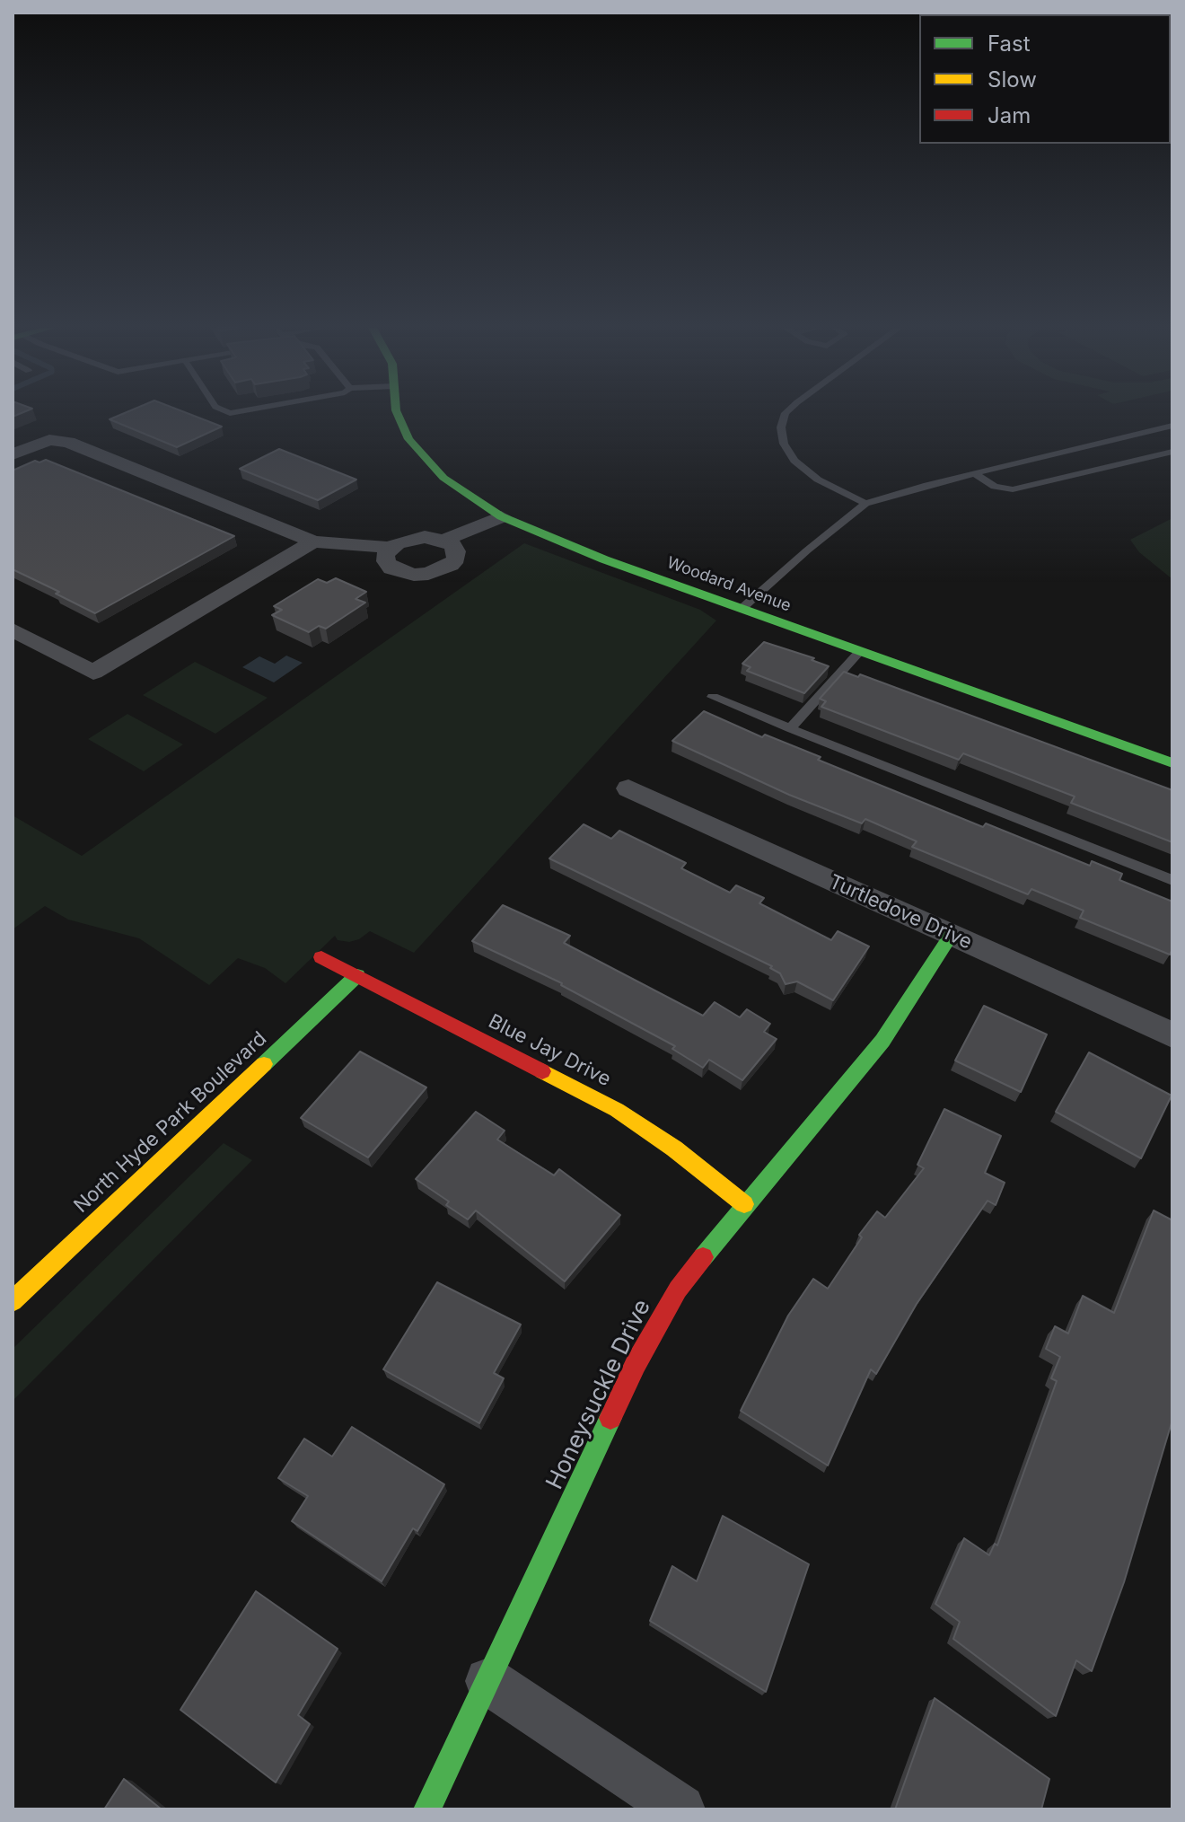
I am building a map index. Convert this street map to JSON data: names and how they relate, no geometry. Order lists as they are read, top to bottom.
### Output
{
  "streets": {
    "street": [
      "Woodard Avenue",
      "Turtledove Drive",
      "Blue Jay Drive",
      "North Hyde Park Boulevard",
      "Honeysuckle Drive"
    ]
  },
  "crossings": [
    ["Turtledove Drive", "Honeysuckle Drive"],
    ["Blue Jay Drive", "North Hyde Park Boulevard"],
    ["Blue Jay Drive", "Honeysuckle Drive"]
  ],
  "legend": ["Fast", "Slow", "Jam"]
}
